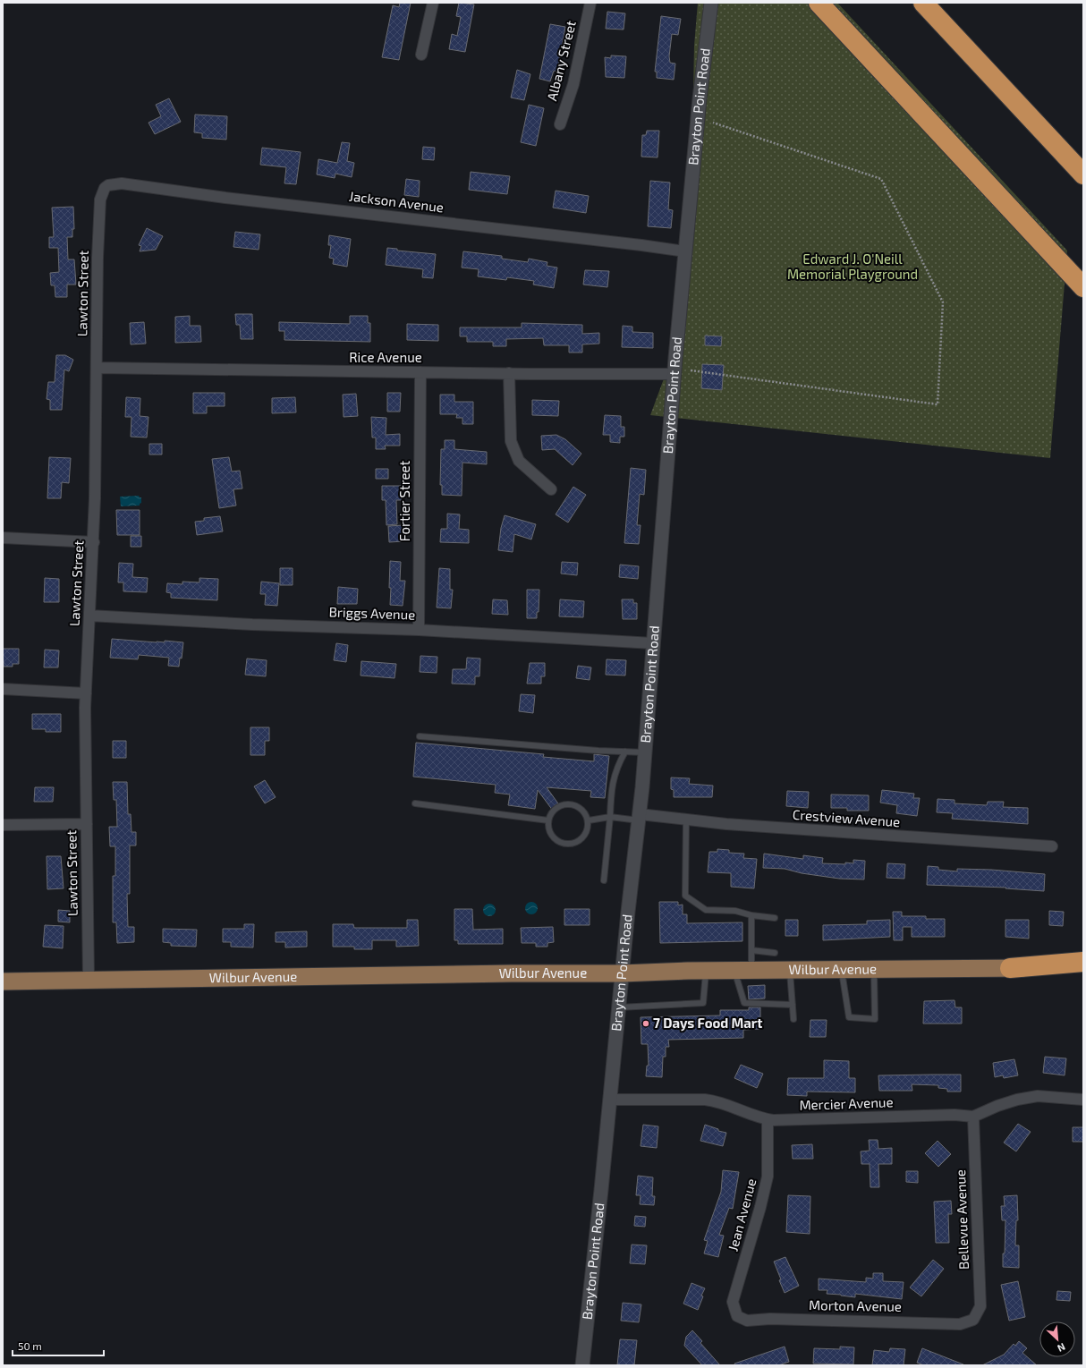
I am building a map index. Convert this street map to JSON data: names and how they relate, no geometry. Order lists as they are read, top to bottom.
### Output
{
  "streets": {
    "main road": ["Wilbur Avenue"],
    "street": [
      "Albany Street",
      "Brayton Point Road",
      "Jackson Avenue",
      "Lawton Street",
      "Rice Avenue",
      "Fortier Street",
      "Briggs Avenue",
      "Crestview Avenue",
      "Mercier Avenue",
      "Jean Avenue",
      "Bellevue Avenue",
      "Morton Avenue"
    ]
  },
  "crossings": [
    ["Brayton Point Road", "Jackson Avenue"],
    ["Brayton Point Road", "Rice Avenue"],
    ["Brayton Point Road", "Briggs Avenue"],
    ["Brayton Point Road", "Crestview Avenue"],
    ["Brayton Point Road", "Wilbur Avenue"],
    ["Brayton Point Road", "Mercier Avenue"],
    ["Jackson Avenue", "Lawton Street"],
    ["Lawton Street", "Rice Avenue"],
    ["Lawton Street", "Briggs Avenue"],
    ["Lawton Street", "Wilbur Avenue"],
    ["Rice Avenue", "Fortier Street"],
    ["Fortier Street", "Briggs Avenue"],
    ["Mercier Avenue", "Jean Avenue"],
    ["Mercier Avenue", "Bellevue Avenue"],
    ["Jean Avenue", "Morton Avenue"],
    ["Bellevue Avenue", "Morton Avenue"]
  ],
  "parks": ["Edward J. O'Neill Memorial Playground"],
  "places": ["7 Days Food Mart"],
  "scale_bar": "50 m",
  "north": "bottom right"
}
